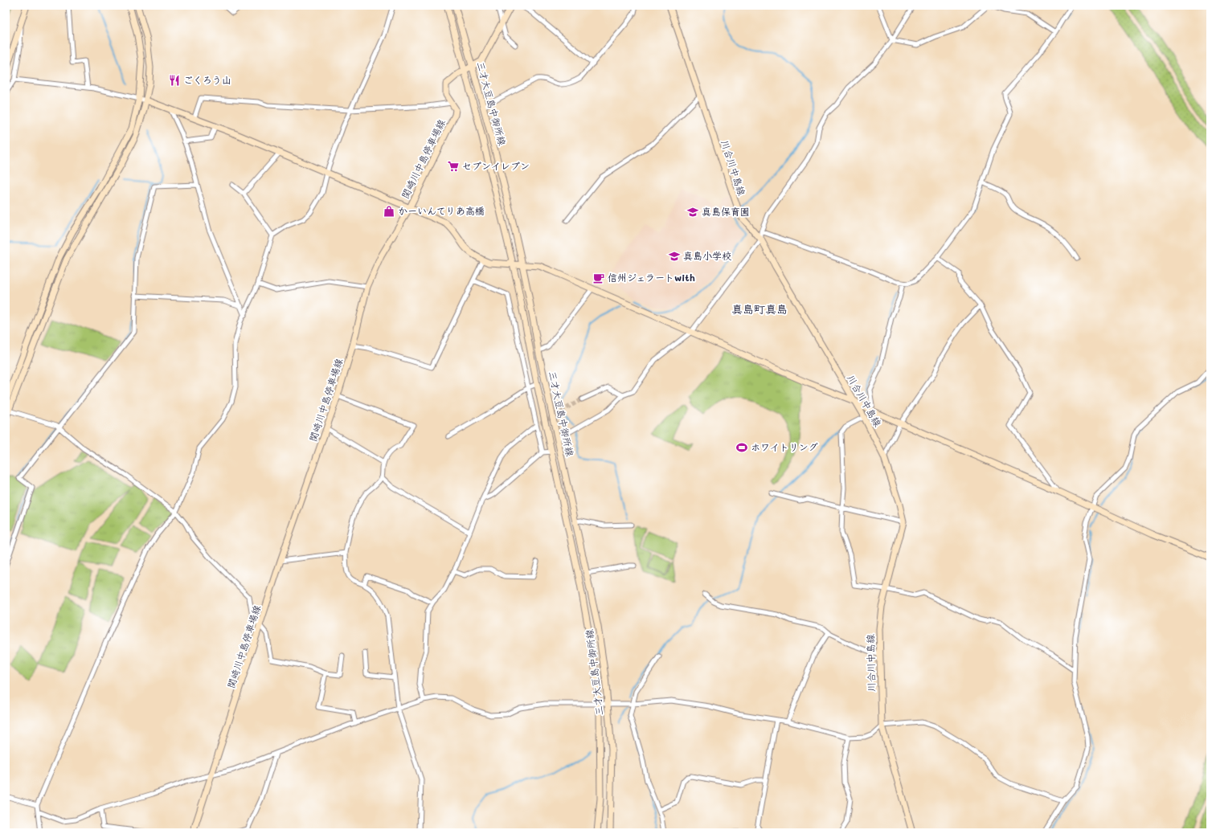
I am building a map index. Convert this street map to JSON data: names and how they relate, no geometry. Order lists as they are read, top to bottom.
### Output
{
  "streets": {
    "main road": ["三才大豆島中御所線", "関崎川中島停車場線", "川合川中島線"]
  },
  "crossings": [
    ["三才大豆島中御所線", "関崎川中島停車場線"]
  ],
  "districts": ["真島町真島"],
  "places": {
    "restaurant": ["ごくろう山"],
    "supermarket": ["セブンイレブン"],
    "shop": ["かーいんてりあ高橋"],
    "school or university": ["真島保育園", "真島小学校"],
    "cafe": ["信州ジェラートwith"],
    "sports": ["ホワイトリング"]
  }
}
